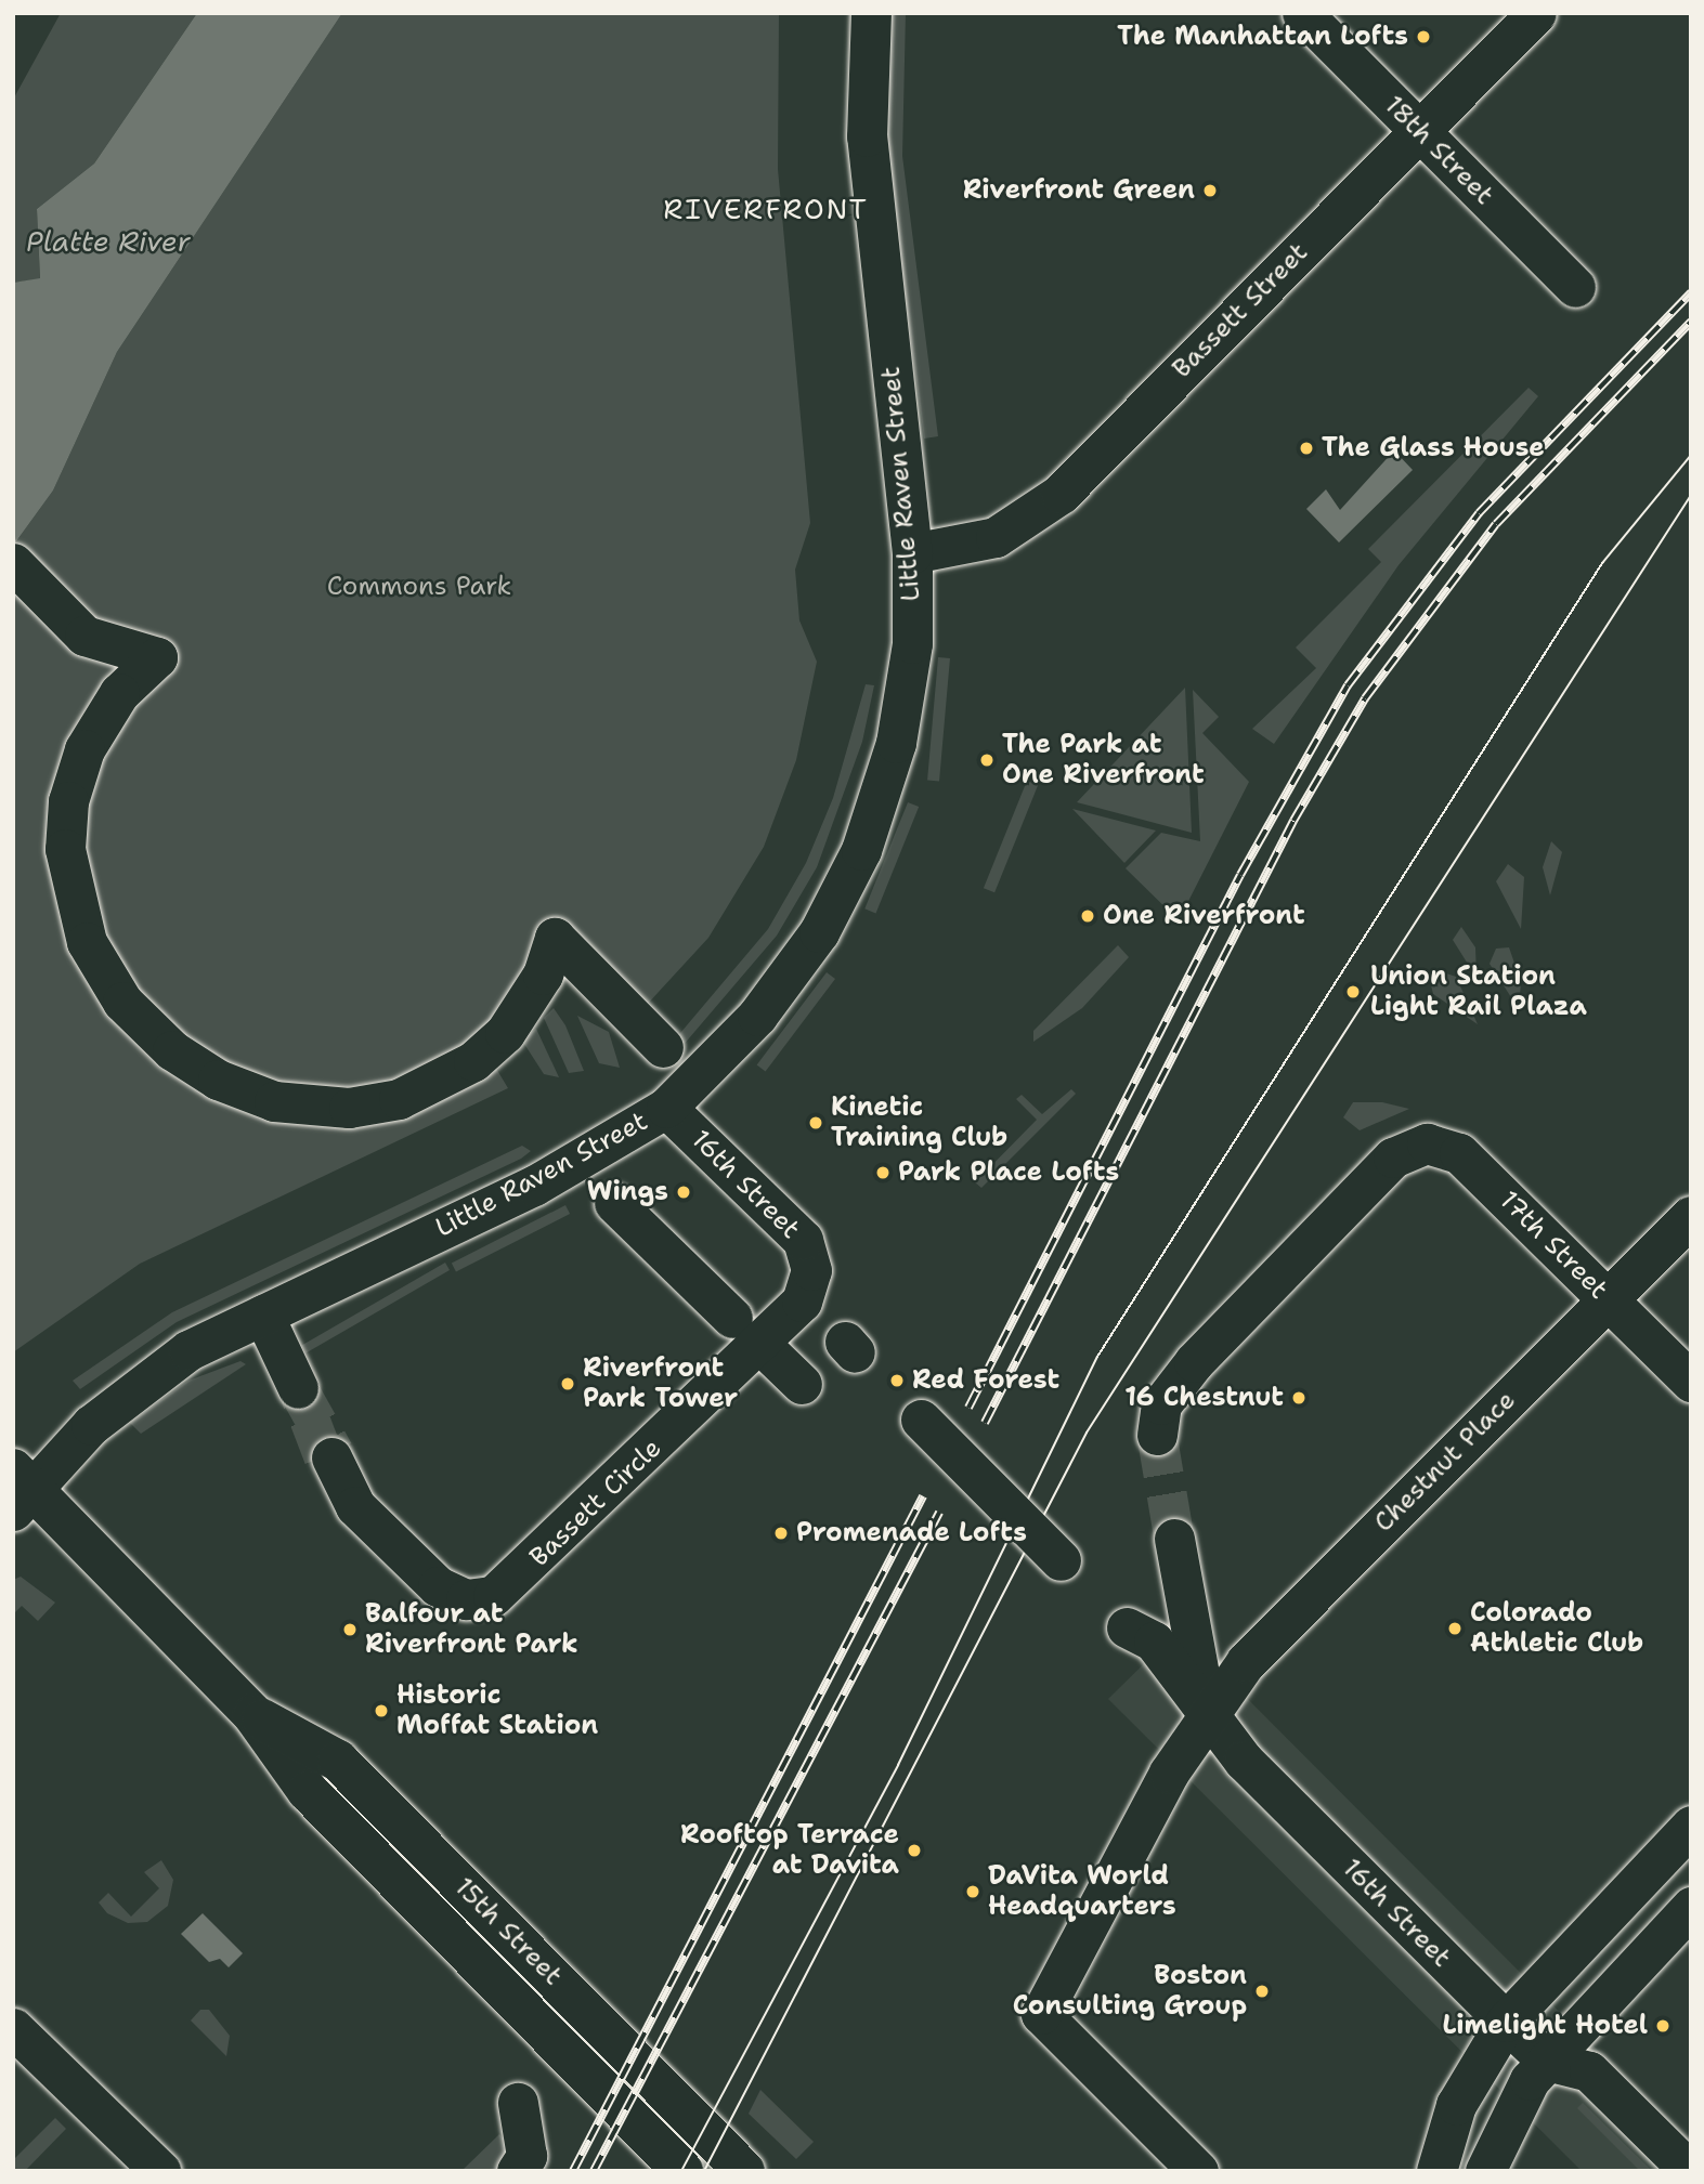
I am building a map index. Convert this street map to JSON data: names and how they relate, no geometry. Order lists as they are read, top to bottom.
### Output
{
  "streets": {
    "main road": ["15th Street"],
    "street": [
      "18th Street",
      "Bassett Street",
      "Little Raven Street",
      "16th Street",
      "17th Street",
      "Chestnut Place",
      "Bassett Circle"
    ]
  },
  "crossings": [
    ["18th Street", "Bassett Street"],
    ["Bassett Street", "Little Raven Street"],
    ["Little Raven Street", "16th Street"],
    ["Little Raven Street", "15th Street"],
    ["16th Street", "Chestnut Place"],
    ["16th Street", "Bassett Circle"],
    ["17th Street", "Chestnut Place"]
  ],
  "districts": ["RIVERFRONT"],
  "water": ["Platte River"],
  "parks": ["Commons Park"],
  "places": [
    "The Manhattan Lofts",
    "Riverfront Green",
    "The Glass House",
    "The Park at One Riverfront",
    "One Riverfront",
    "Union Station Light Rail Plaza",
    "Kinetic Training Club",
    "Park Place Lofts",
    "Wings",
    "Red Forest",
    "Riverfront Park Tower",
    "16 Chestnut",
    "Promenade Lofts",
    "Colorado Athletic Club",
    "Balfour at Riverfront Park",
    "Historic Moffat Station",
    "Rooftop Terrace at Davita",
    "DaVita World Headquarters",
    "Boston Consulting Group",
    "Limelight Hotel"
  ]
}
